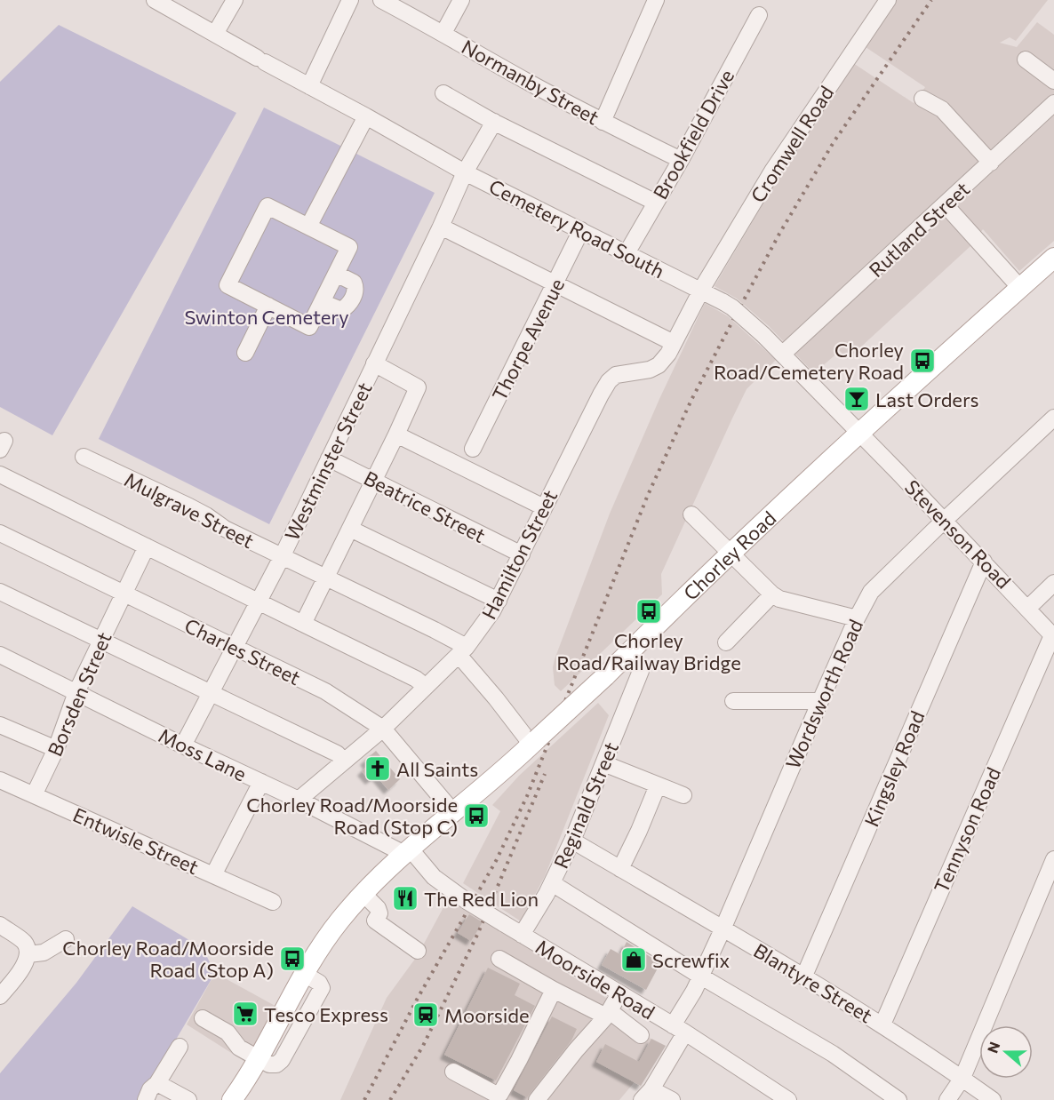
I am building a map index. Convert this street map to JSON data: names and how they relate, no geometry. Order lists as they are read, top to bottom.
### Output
{
  "streets": {
    "main road": ["Chorley Road"],
    "street": [
      "Normanby Street",
      "Brookfield Drive",
      "Cromwell Road",
      "Cemetery Road South",
      "Rutland Street",
      "Thorpe Avenue",
      "Westminster Street",
      "Beatrice Street",
      "Mulgrave Street",
      "Stevenson Road",
      "Hamilton Street",
      "Charles Street",
      "Borsden Street",
      "Wordsworth Road",
      "Moss Lane",
      "Kingsley Road",
      "Reginald Street",
      "Tennyson Road",
      "Entwisle Street",
      "Moorside Road",
      "Blantyre Street"
    ]
  },
  "crossings": [
    ["Normanby Street", "Brookfield Drive"],
    ["Brookfield Drive", "Cemetery Road South"],
    ["Cromwell Road", "Cemetery Road South"],
    ["Cromwell Road", "Hamilton Street"],
    ["Cemetery Road South", "Rutland Street"],
    ["Cemetery Road South", "Thorpe Avenue"],
    ["Cemetery Road South", "Westminster Street"],
    ["Cemetery Road South", "Stevenson Road"],
    ["Cemetery Road South", "Hamilton Street"],
    ["Cemetery Road South", "Chorley Road"],
    ["Westminster Street", "Beatrice Street"],
    ["Westminster Street", "Mulgrave Street"],
    ["Westminster Street", "Charles Street"],
    ["Westminster Street", "Moss Lane"],
    ["Beatrice Street", "Hamilton Street"],
    ["Mulgrave Street", "Hamilton Street"],
    ["Mulgrave Street", "Chorley Road"],
    ["Stevenson Road", "Chorley Road"],
    ["Stevenson Road", "Wordsworth Road"],
    ["Stevenson Road", "Kingsley Road"],
    ["Stevenson Road", "Tennyson Road"],
    ["Hamilton Street", "Charles Street"],
    ["Hamilton Street", "Moss Lane"],
    ["Chorley Road", "Charles Street"],
    ["Chorley Road", "Moss Lane"],
    ["Chorley Road", "Moorside Road"],
    ["Charles Street", "Borsden Street"],
    ["Borsden Street", "Moss Lane"],
    ["Borsden Street", "Entwisle Street"],
    ["Wordsworth Road", "Moorside Road"],
    ["Wordsworth Road", "Blantyre Street"],
    ["Moss Lane", "Moorside Road"],
    ["Kingsley Road", "Blantyre Street"],
    ["Reginald Street", "Moorside Road"],
    ["Reginald Street", "Blantyre Street"],
    ["Tennyson Road", "Blantyre Street"]
  ],
  "parks": ["Swinton Cemetery"],
  "places": {
    "bus stop": [
      "Chorley Road/Cemetery Road",
      "Chorley Road/Railway Bridge",
      "Chorley Road/Moorside Road (Stop C)",
      "Chorley Road/Moorside Road (Stop A)"
    ],
    "bar": ["Last Orders"],
    "church": ["All Saints"],
    "restaurant": ["The Red Lion"],
    "shop": ["Screwfix"],
    "supermarket": ["Tesco Express"],
    "station": ["Moorside"]
  },
  "north": "left"
}
